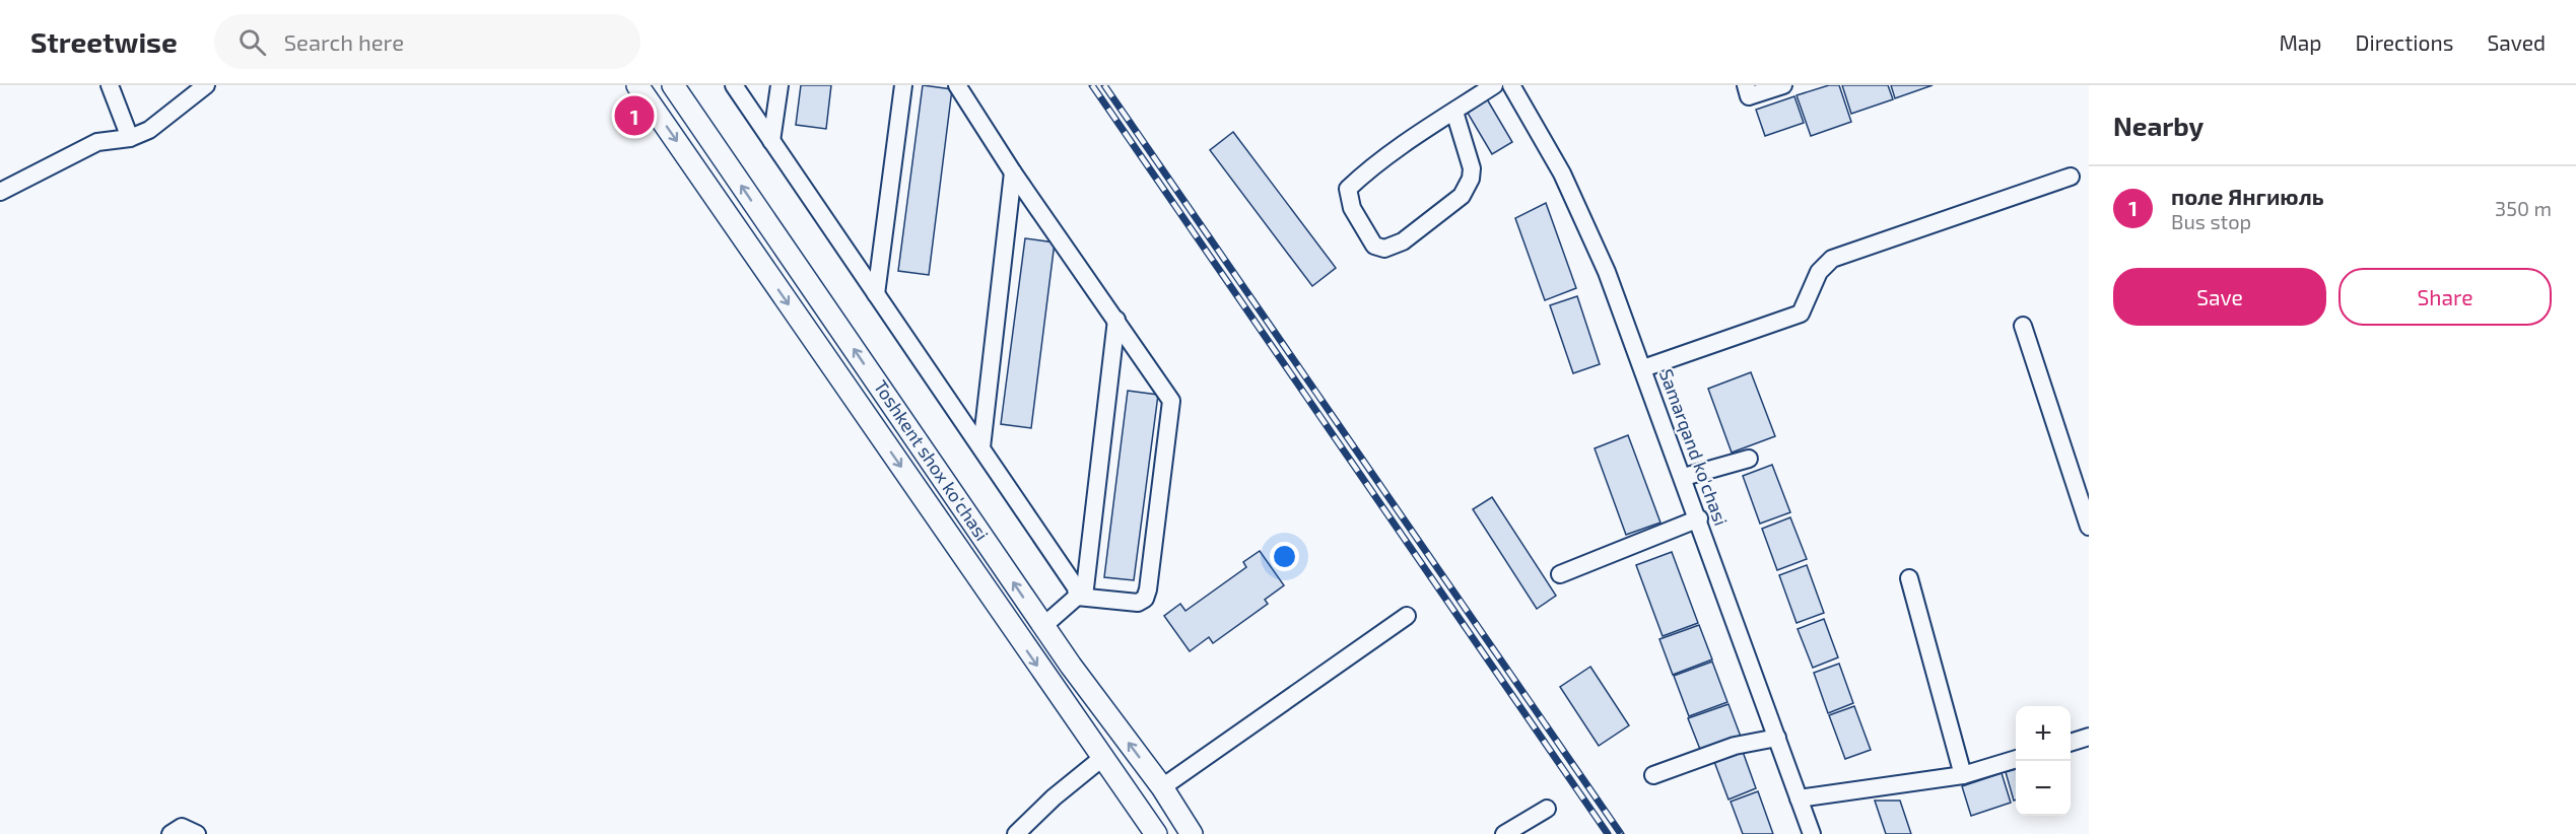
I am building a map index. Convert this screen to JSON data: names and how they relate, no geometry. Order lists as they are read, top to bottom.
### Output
{
  "streets": {
    "main road": ["Toshkent shox ko'chasi"],
    "street": ["Samarqand ko'chasi"]
  },
  "page": {
    "header": "Streetwise",
    "search": "Search here",
    "nav": ["Map", "Directions", "Saved"],
    "heading": "Nearby",
    "pins": "1",
    "list": [
      {
        "mark": "1",
        "name": "поле Янгиюль",
        "note": "Bus stop",
        "value": "350 m"
      }
    ],
    "buttons": ["Save", "Share"],
    "map_buttons": ["+", "−"]
  }
}
